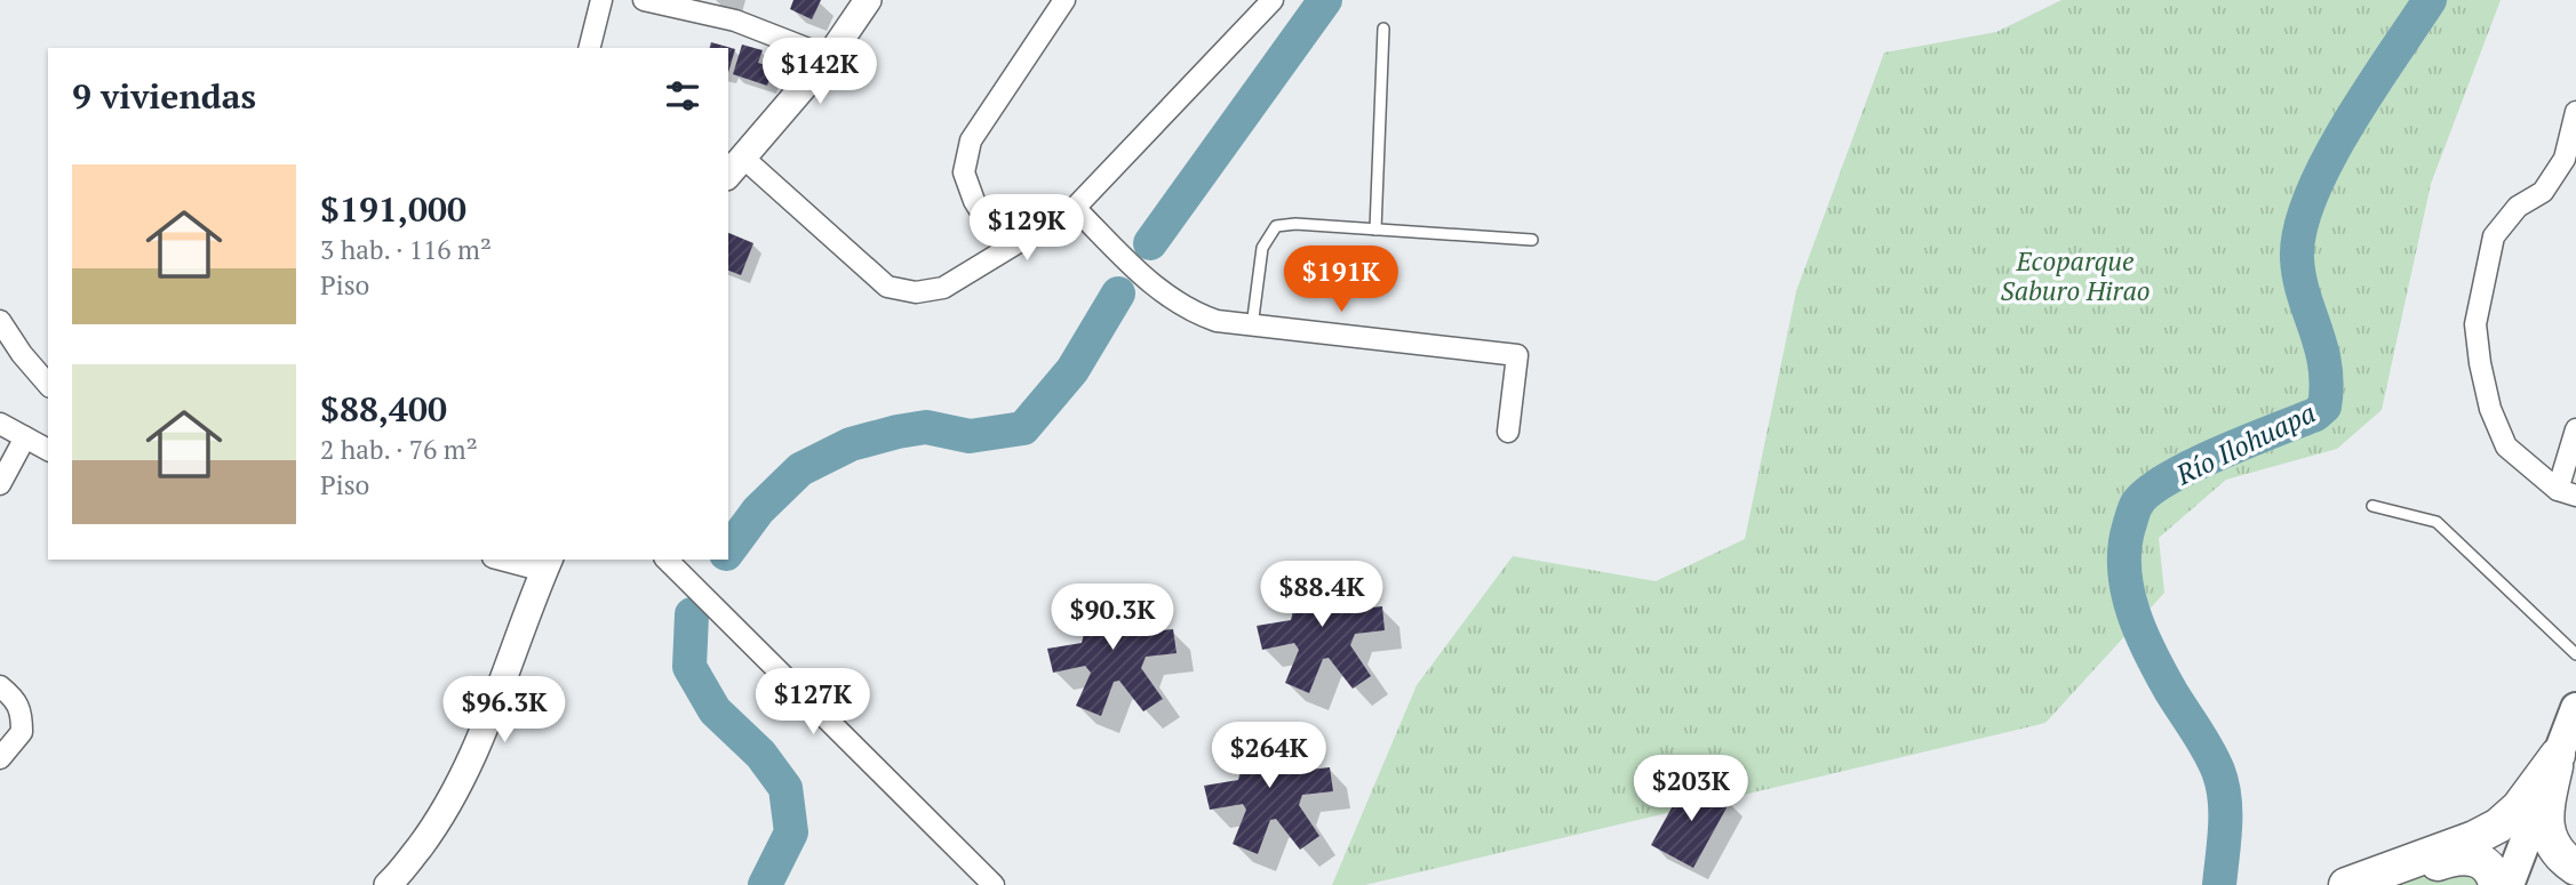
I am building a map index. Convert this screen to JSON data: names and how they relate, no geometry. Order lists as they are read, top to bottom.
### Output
{
  "water": ["Río Ilohuapa"],
  "parks": ["Ecoparque Saburo Hirao"],
  "page": {
    "price": [
      "$142K",
      "$129K",
      "$191K",
      "$88.4K",
      "$90.3K",
      "$127K",
      "$96.3K",
      "$264K",
      "$203K"
    ],
    "heading": "9 viviendas",
    "list": [
      {
        "name": "$191,000",
        "note": "3 hab. · 116 m² · Piso"
      },
      {
        "name": "$88,400",
        "note": "2 hab. · 76 m² · Piso"
      }
    ]
  }
}
